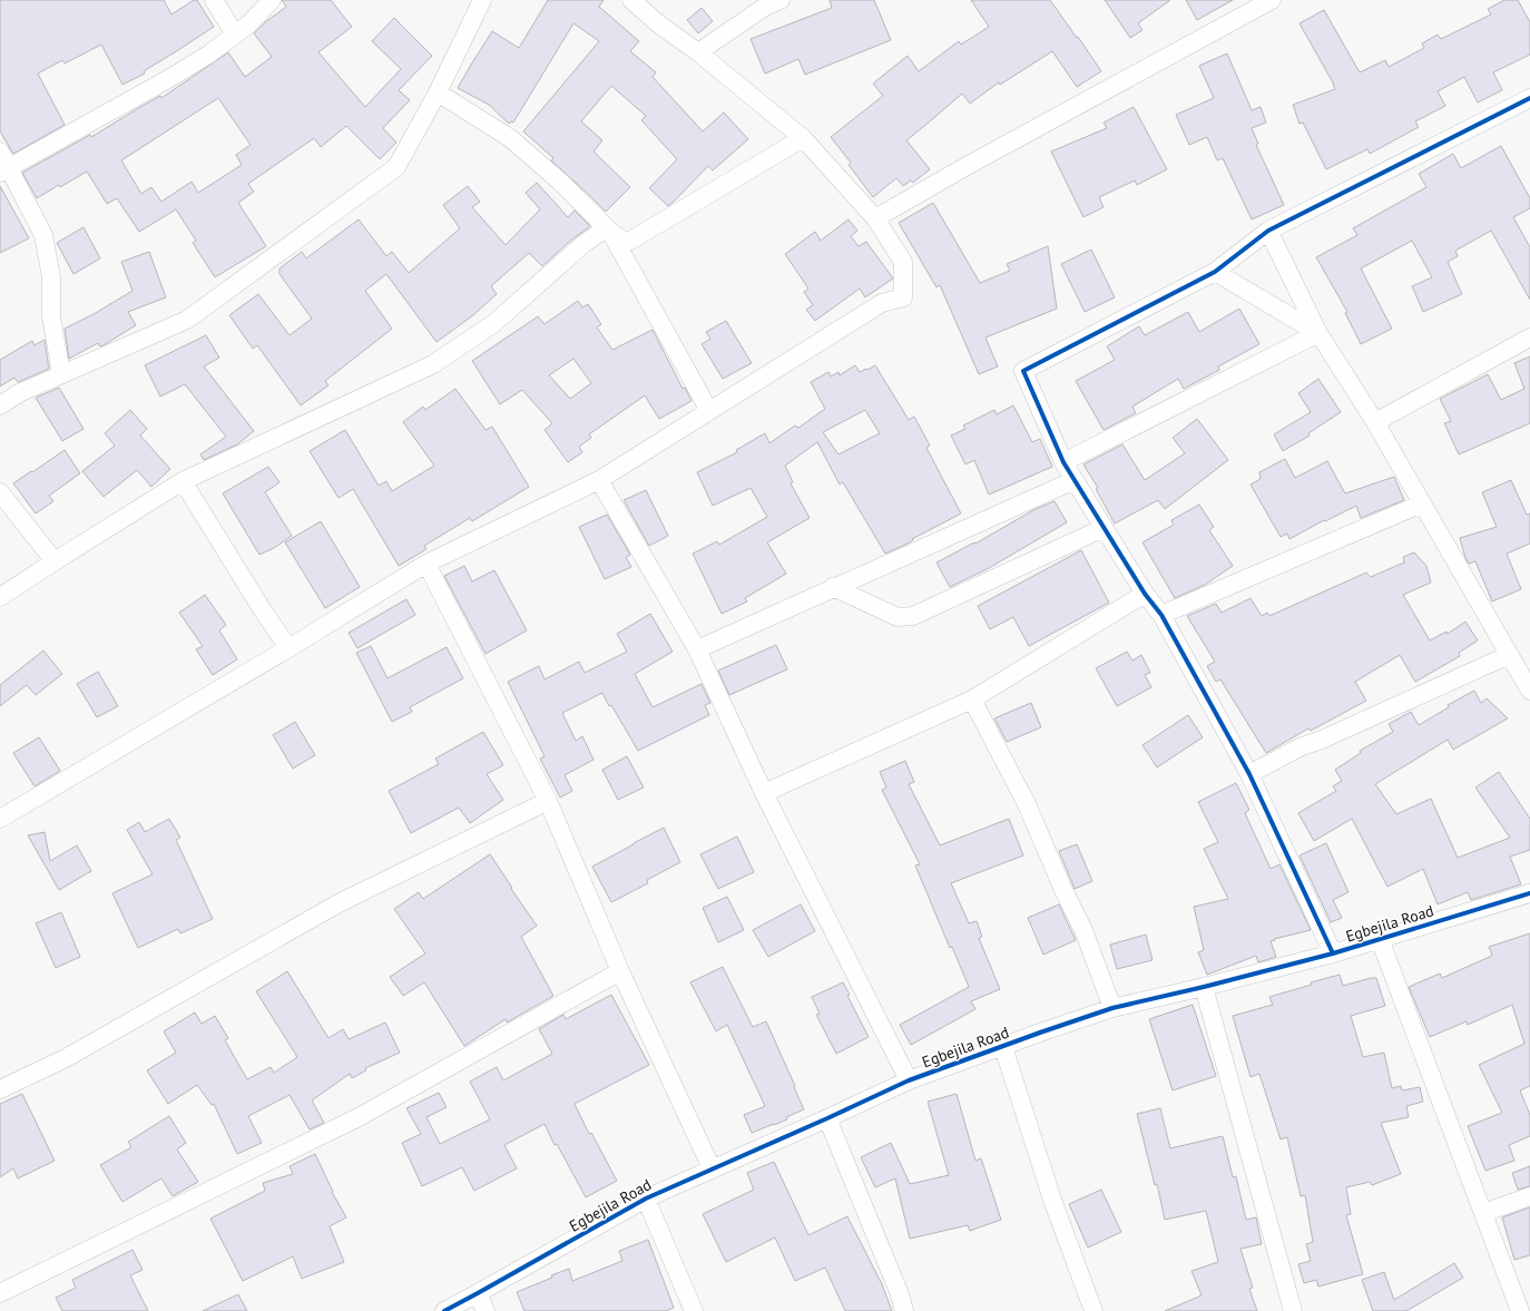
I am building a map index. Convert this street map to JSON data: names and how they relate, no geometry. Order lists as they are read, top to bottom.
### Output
{
  "streets": {
    "street": ["Egbejila Road"]
  }
}
